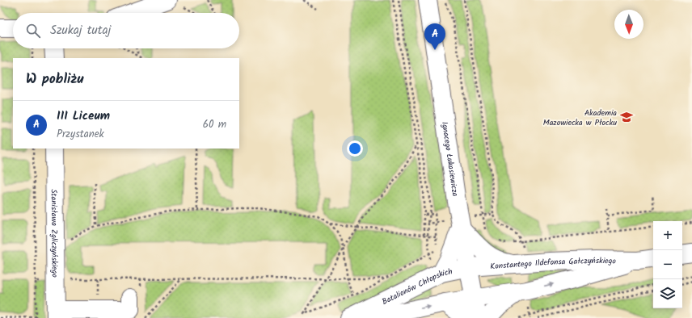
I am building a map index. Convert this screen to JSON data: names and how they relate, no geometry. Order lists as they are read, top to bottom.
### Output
{
  "streets": {
    "street": [
      "Ignacego Łukasiewicza",
      "Stanisława Zgliczyńskiego",
      "Konstantego Ildefonsa Gałczyńskiego",
      "Batalionów Chłopskich"
    ]
  },
  "crossings": [
    ["Ignacego Łukasiewicza", "Konstantego Ildefonsa Gałczyńskiego"],
    ["Ignacego Łukasiewicza", "Batalionów Chłopskich"],
    ["Konstantego Ildefonsa Gałczyńskiego", "Batalionów Chłopskich"]
  ],
  "places": {
    "school or university": ["Akademia Mazowiecka w Płocku"]
  },
  "north": "bottom",
  "page": {
    "search": "Szukaj tutaj",
    "pins": "A",
    "heading": "W pobliżu",
    "list": [
      {
        "mark": "A",
        "name": "III Liceum",
        "note": "Przystanek",
        "value": "60 m"
      }
    ],
    "map_buttons": ["+", "−"]
  }
}
